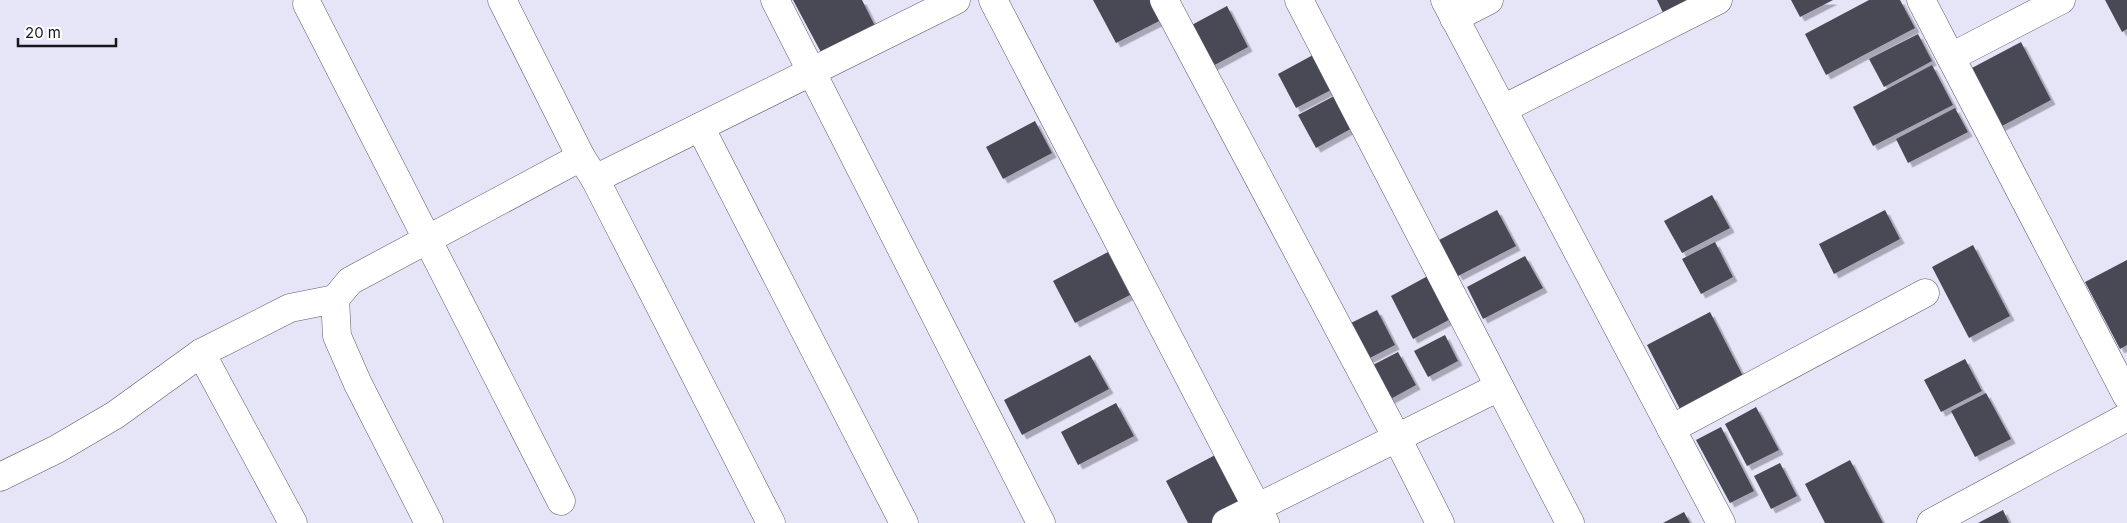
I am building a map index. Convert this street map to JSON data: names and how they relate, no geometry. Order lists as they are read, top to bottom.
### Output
{
  "scale_bar": "20 m"
}
